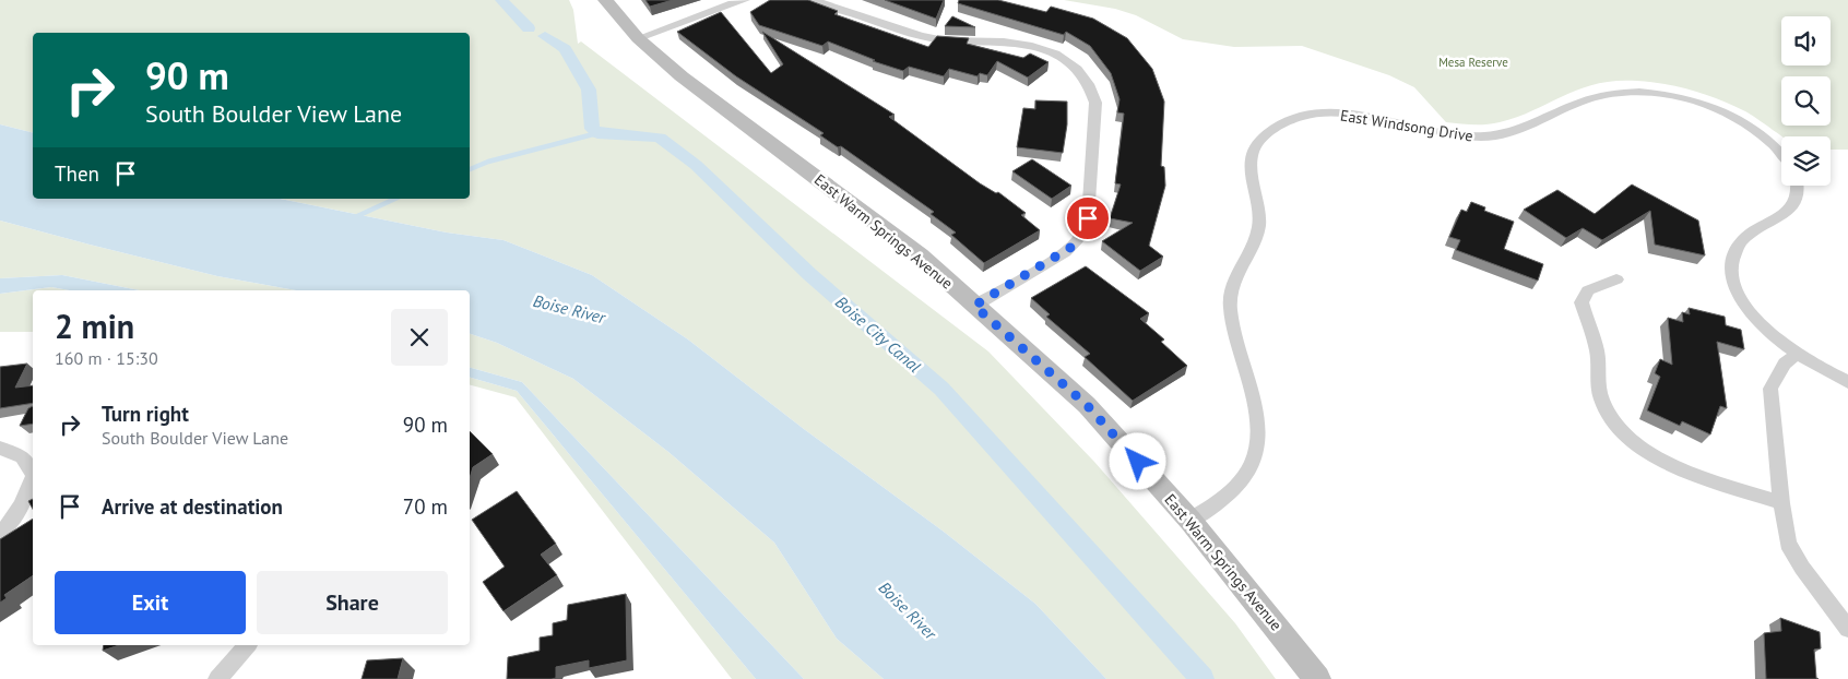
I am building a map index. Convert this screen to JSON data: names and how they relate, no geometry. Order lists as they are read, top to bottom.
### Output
{
  "streets": {
    "street": ["East Windsong Drive", "East Warm Springs Avenue"]
  },
  "crossings": [
    ["East Windsong Drive", "East Warm Springs Avenue"]
  ],
  "water": ["Boise River", "Boise City Canal"],
  "parks": ["Mesa Reserve"],
  "page": {
    "turn": ["90 m", "South Boulder View Lane"],
    "then": "Then",
    "heading": ["2 min", "160 m · 15:30"],
    "list": [
      {
        "name": "Turn right",
        "note": "South Boulder View Lane",
        "value": "90 m"
      },
      {
        "name": "Arrive at destination",
        "value": "70 m"
      }
    ],
    "buttons": ["Exit", "Share"]
  }
}
